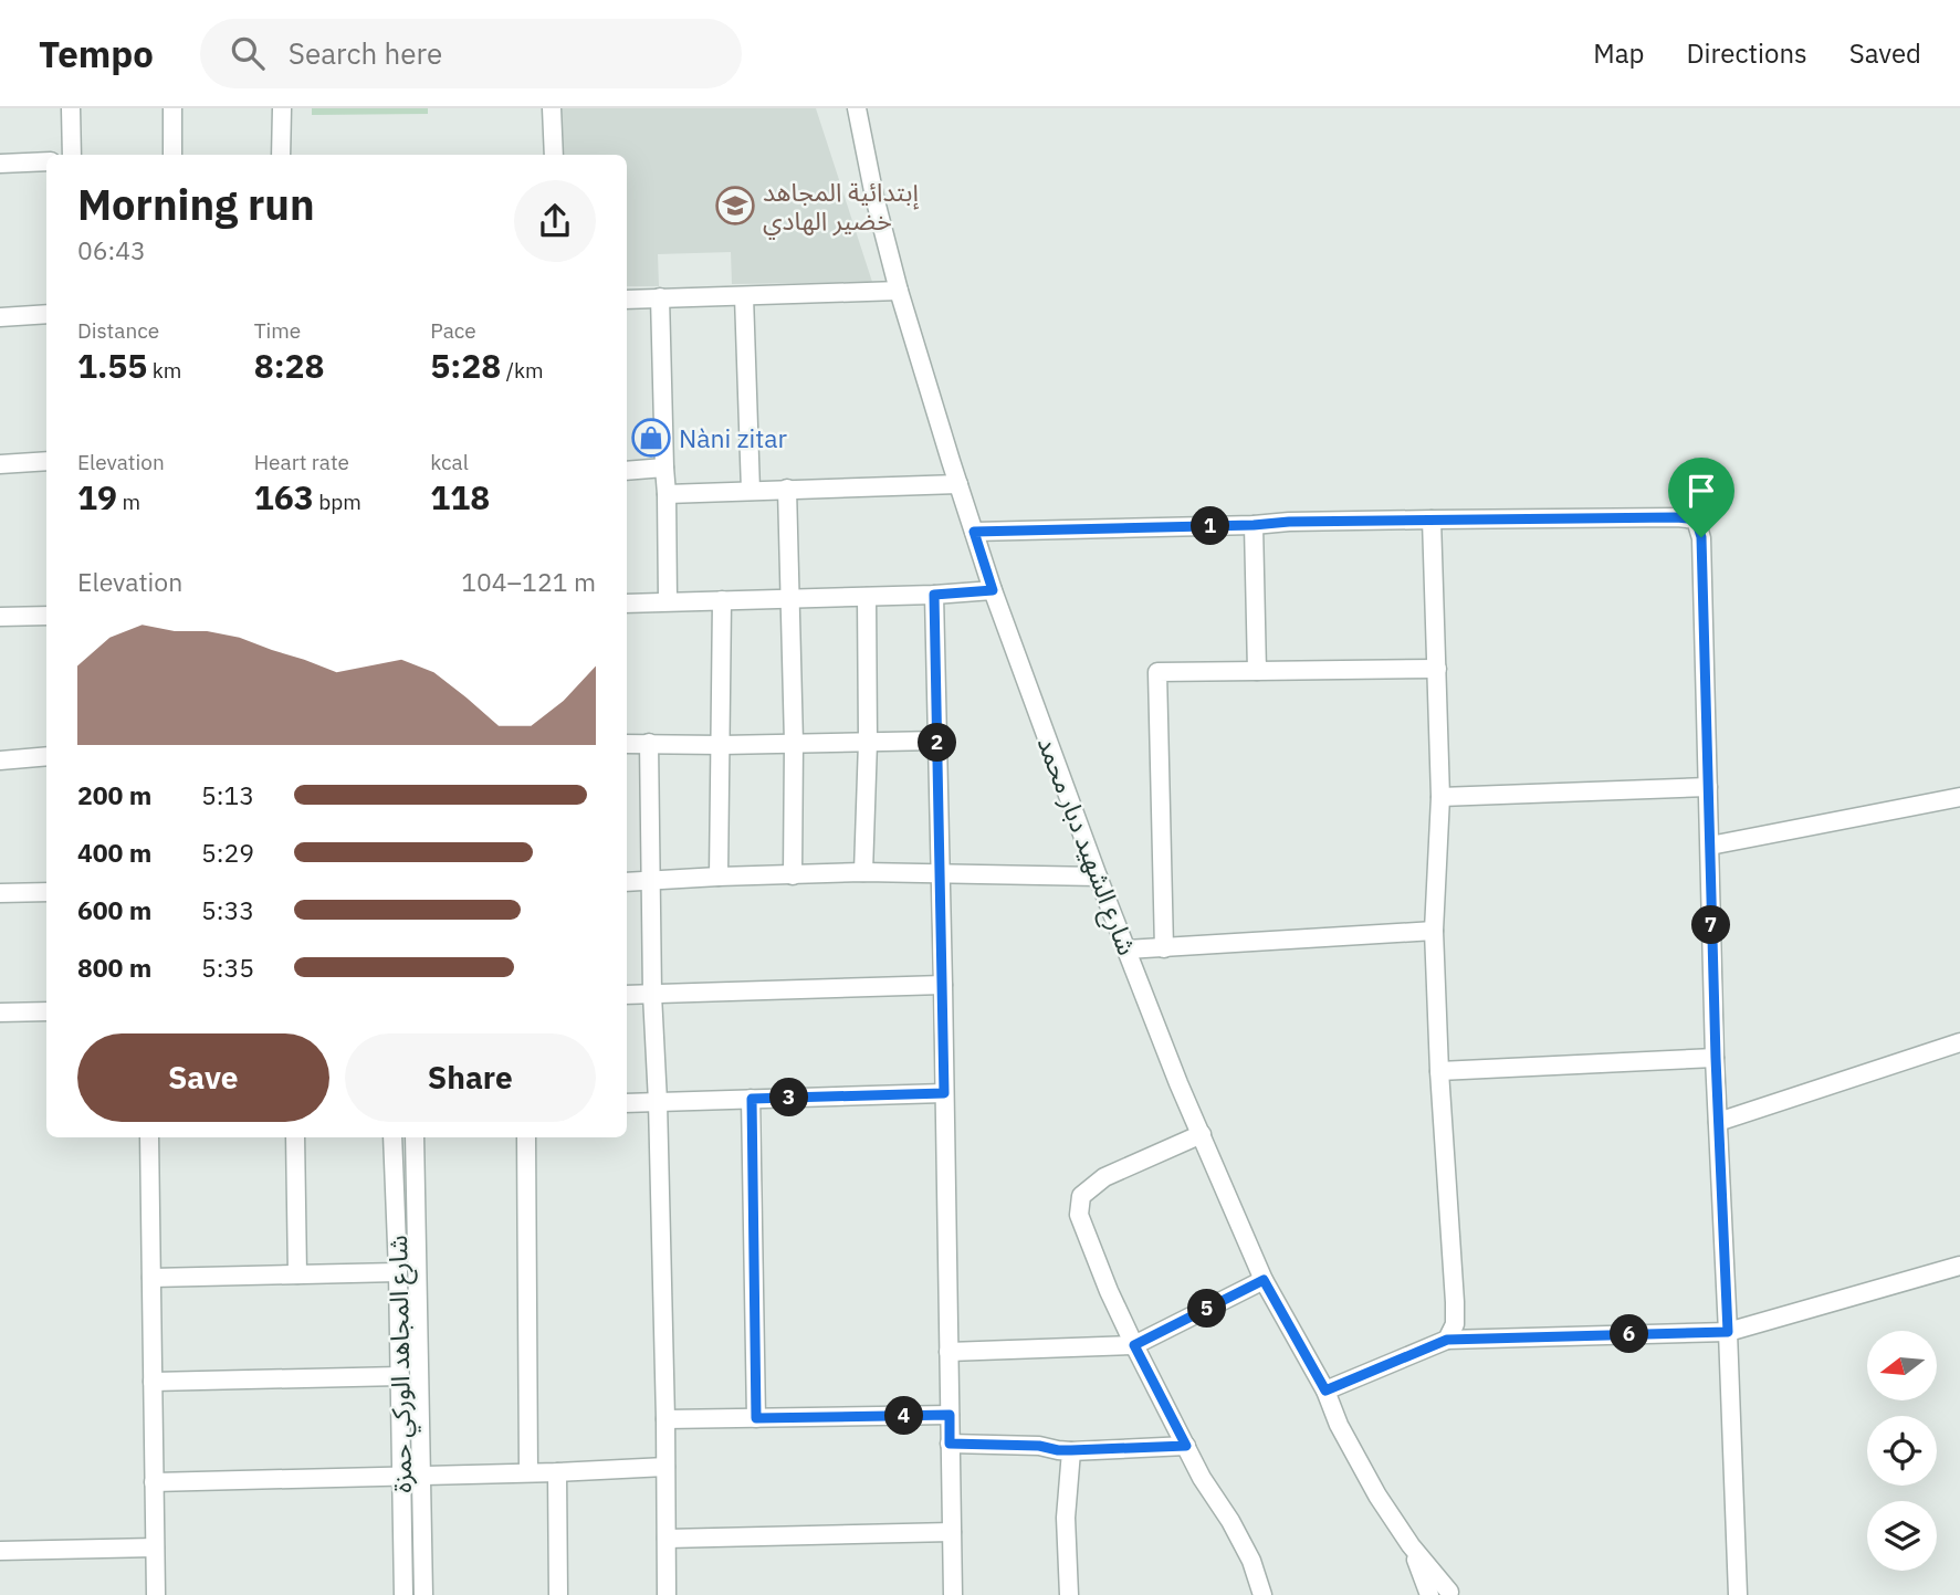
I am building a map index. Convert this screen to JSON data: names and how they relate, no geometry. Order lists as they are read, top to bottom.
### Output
{
  "streets": {
    "street": ["شارع الشهيد دبار محمد", "شارع المجاهد الوركي حمزة"]
  },
  "places": {
    "school or university": ["إبتدائية المجاهد خضير الهادي"],
    "shop": ["Nàni zitar"]
  },
  "north": "left",
  "page": {
    "header": "Tempo",
    "search": "Search here",
    "nav": ["Map", "Directions", "Saved"],
    "heading": ["Morning run", "06:43"],
    "stats": [
      ["Distance", "1.55 km"],
      ["Time", "8:28"],
      ["Pace", "5:28 /km"],
      ["Elevation", "19 m"],
      ["Heart rate", "163 bpm"],
      ["kcal", "118"]
    ],
    "pins": [
      "1",
      "2",
      "7",
      "3",
      "5",
      "6",
      "4"
    ],
    "chart": ["Elevation", "104–121 m"],
    "list": [
      {
        "name": "200 m",
        "note": "5:13"
      },
      {
        "name": "400 m",
        "note": "5:29"
      },
      {
        "name": "600 m",
        "note": "5:33"
      },
      {
        "name": "800 m",
        "note": "5:35"
      }
    ],
    "buttons": ["Save", "Share"]
  }
}
